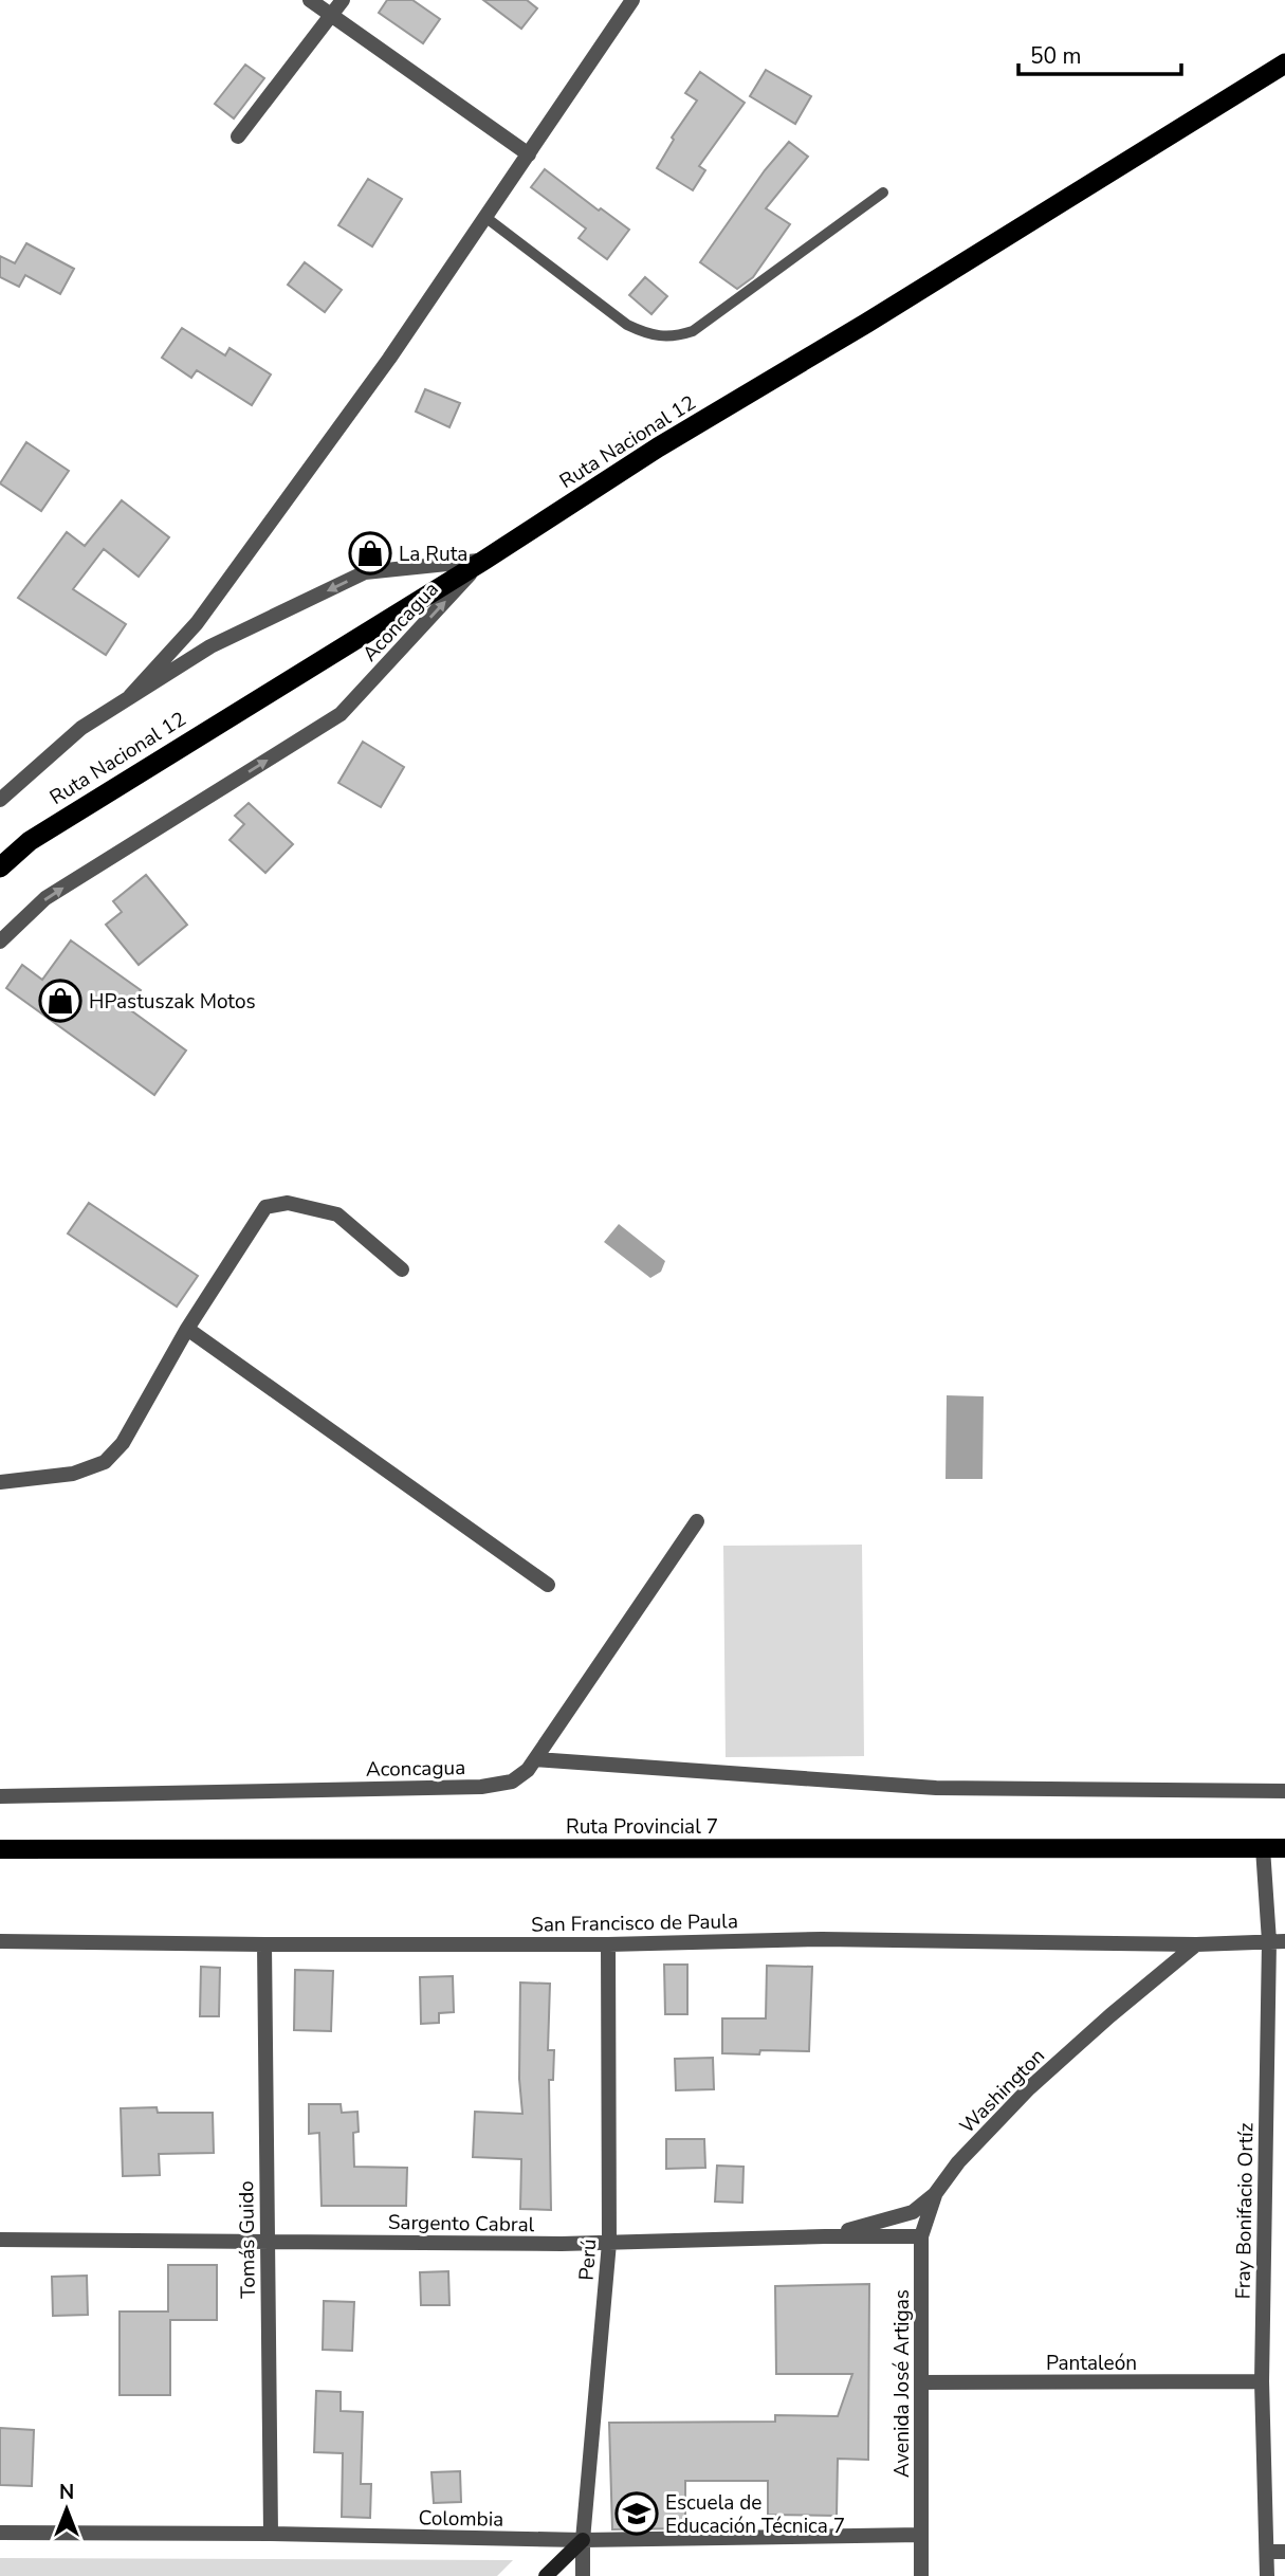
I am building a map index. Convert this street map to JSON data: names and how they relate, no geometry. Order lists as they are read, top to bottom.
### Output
{
  "streets": {
    "highway": ["Ruta Nacional 12"],
    "main road": ["Ruta Provincial 7"],
    "street": [
      "Aconcagua",
      "San Francisco de Paula",
      "Washington",
      "Fray Bonifacio Ortíz",
      "Sargento Cabral",
      "Tomás Guido",
      "Perú",
      "Pantaleón",
      "Avenida José Artigas",
      "Colombia"
    ]
  },
  "crossings": [
    ["Ruta Nacional 12", "Aconcagua"],
    ["Ruta Provincial 7", "Fray Bonifacio Ortíz"],
    ["San Francisco de Paula", "Washington"],
    ["San Francisco de Paula", "Fray Bonifacio Ortíz"],
    ["San Francisco de Paula", "Tomás Guido"],
    ["San Francisco de Paula", "Perú"],
    ["Washington", "Sargento Cabral"],
    ["Washington", "Avenida José Artigas"],
    ["Fray Bonifacio Ortíz", "Pantaleón"],
    ["Sargento Cabral", "Tomás Guido"],
    ["Sargento Cabral", "Perú"],
    ["Sargento Cabral", "Avenida José Artigas"],
    ["Tomás Guido", "Colombia"],
    ["Perú", "Colombia"],
    ["Pantaleón", "Avenida José Artigas"],
    ["Avenida José Artigas", "Colombia"]
  ],
  "places": {
    "shop": ["La Ruta", "HPastuszak Motos"],
    "school or university": ["Escuela de Educación Técnica 7"]
  },
  "scale_bar": "50 m",
  "north": "top"
}
